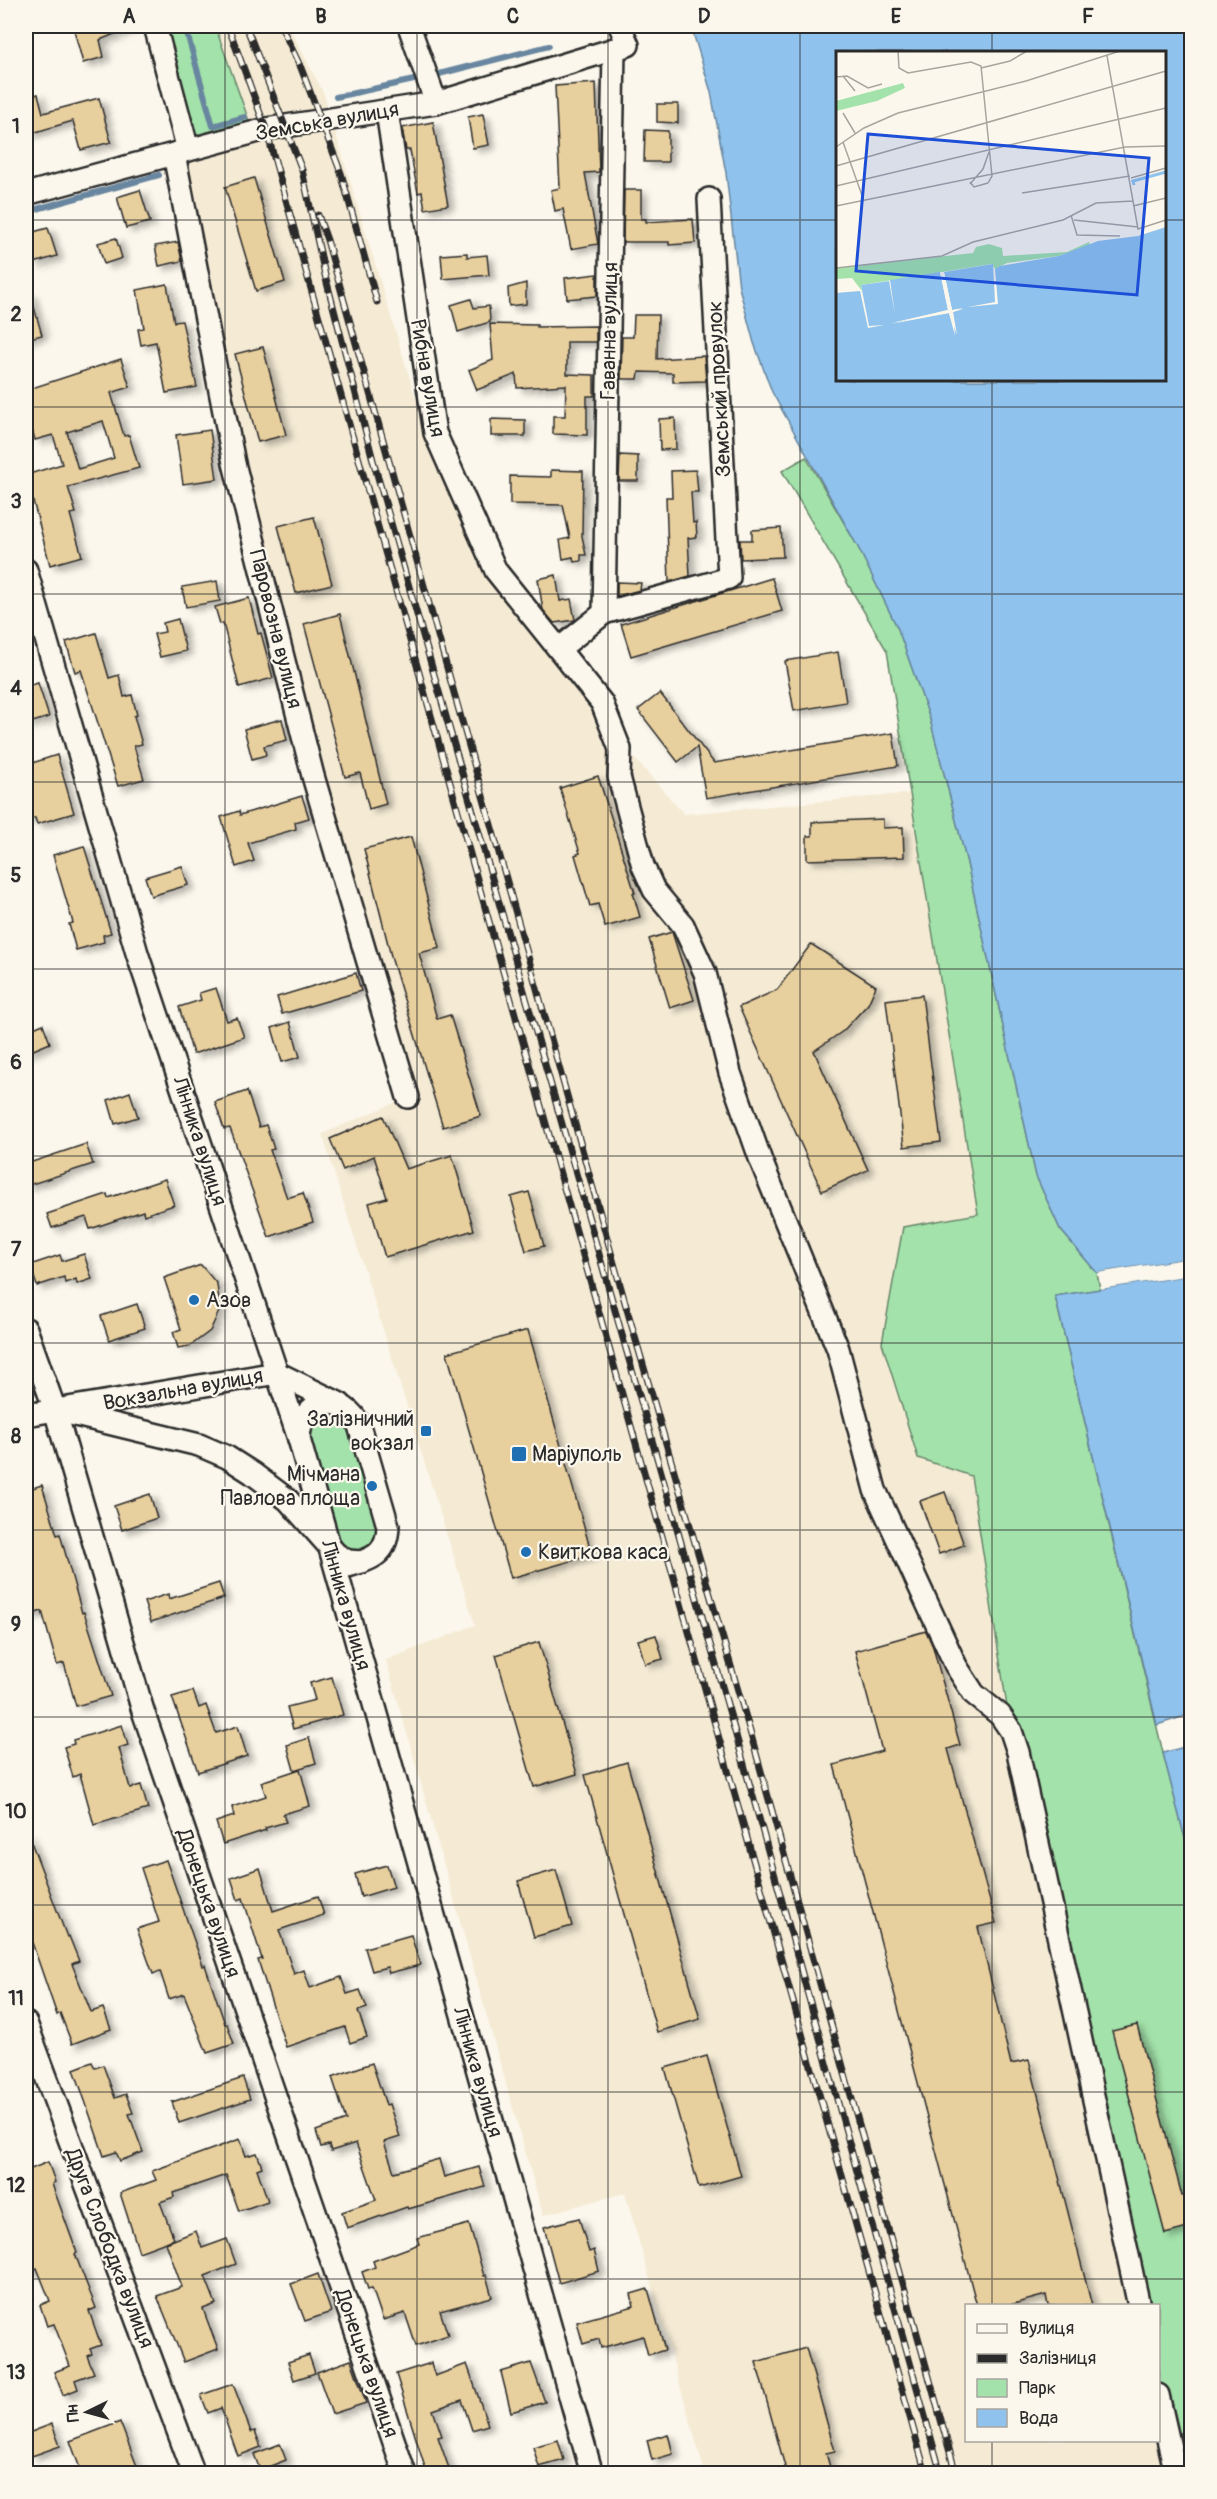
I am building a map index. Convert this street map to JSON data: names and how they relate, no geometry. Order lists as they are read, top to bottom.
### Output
{
  "streets": {
    "street": [
      "Земська вулиця",
      "Гаванна вулиця",
      "Рибна вулиця",
      "Земський провулок",
      "Паровозна вулиця",
      "Лінника вулиця",
      "Вокзальна вулиця",
      "Донецька вулиця",
      "Друга Слободка вулиця"
    ]
  },
  "crossings": [
    ["Земська вулиця", "Гаванна вулиця"],
    ["Земська вулиця", "Рибна вулиця"],
    ["Земська вулиця", "Паровозна вулиця"],
    ["Гаванна вулиця", "Земський провулок"],
    ["Лінника вулиця", "Вокзальна вулиця"],
    ["Вокзальна вулиця", "Донецька вулиця"]
  ],
  "places": {
    "other": ["Азов", "Мічмана Павлова площа", "Квиткова каса"],
    "transit": ["Залізничний вокзал", "Маріуполь"]
  },
  "legend": [
    "Вулиця",
    "Залізниця",
    "Парк",
    "Вода"
  ],
  "north": "left",
  "grid": {
    "columns": [
      "A",
      "B",
      "C",
      "D",
      "E",
      "F"
    ],
    "rows": [
      "1",
      "2",
      "3",
      "4",
      "5",
      "6",
      "7",
      "8",
      "9",
      "10",
      "11",
      "12",
      "13"
    ]
  }
}
